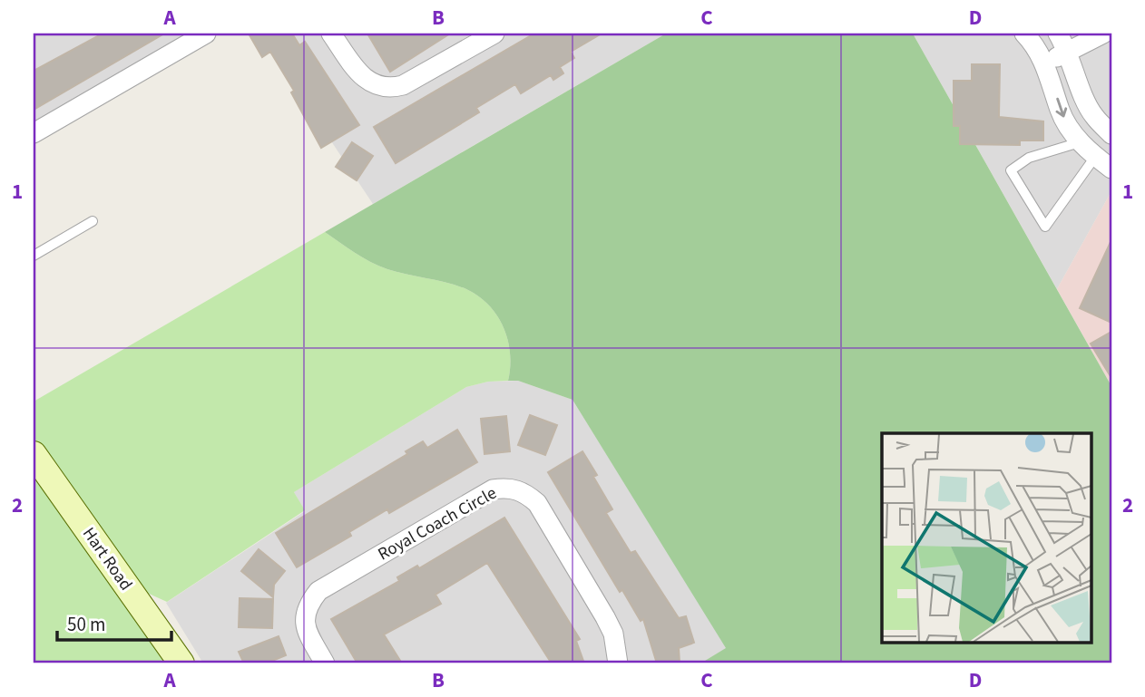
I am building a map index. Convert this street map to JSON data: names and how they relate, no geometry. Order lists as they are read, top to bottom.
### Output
{
  "streets": {
    "street": ["Royal Coach Circle", "Hart Road"]
  },
  "scale_bar": "50 m",
  "grid": {
    "columns": [
      "A",
      "B",
      "C",
      "D"
    ],
    "rows": ["1", "2"]
  }
}
